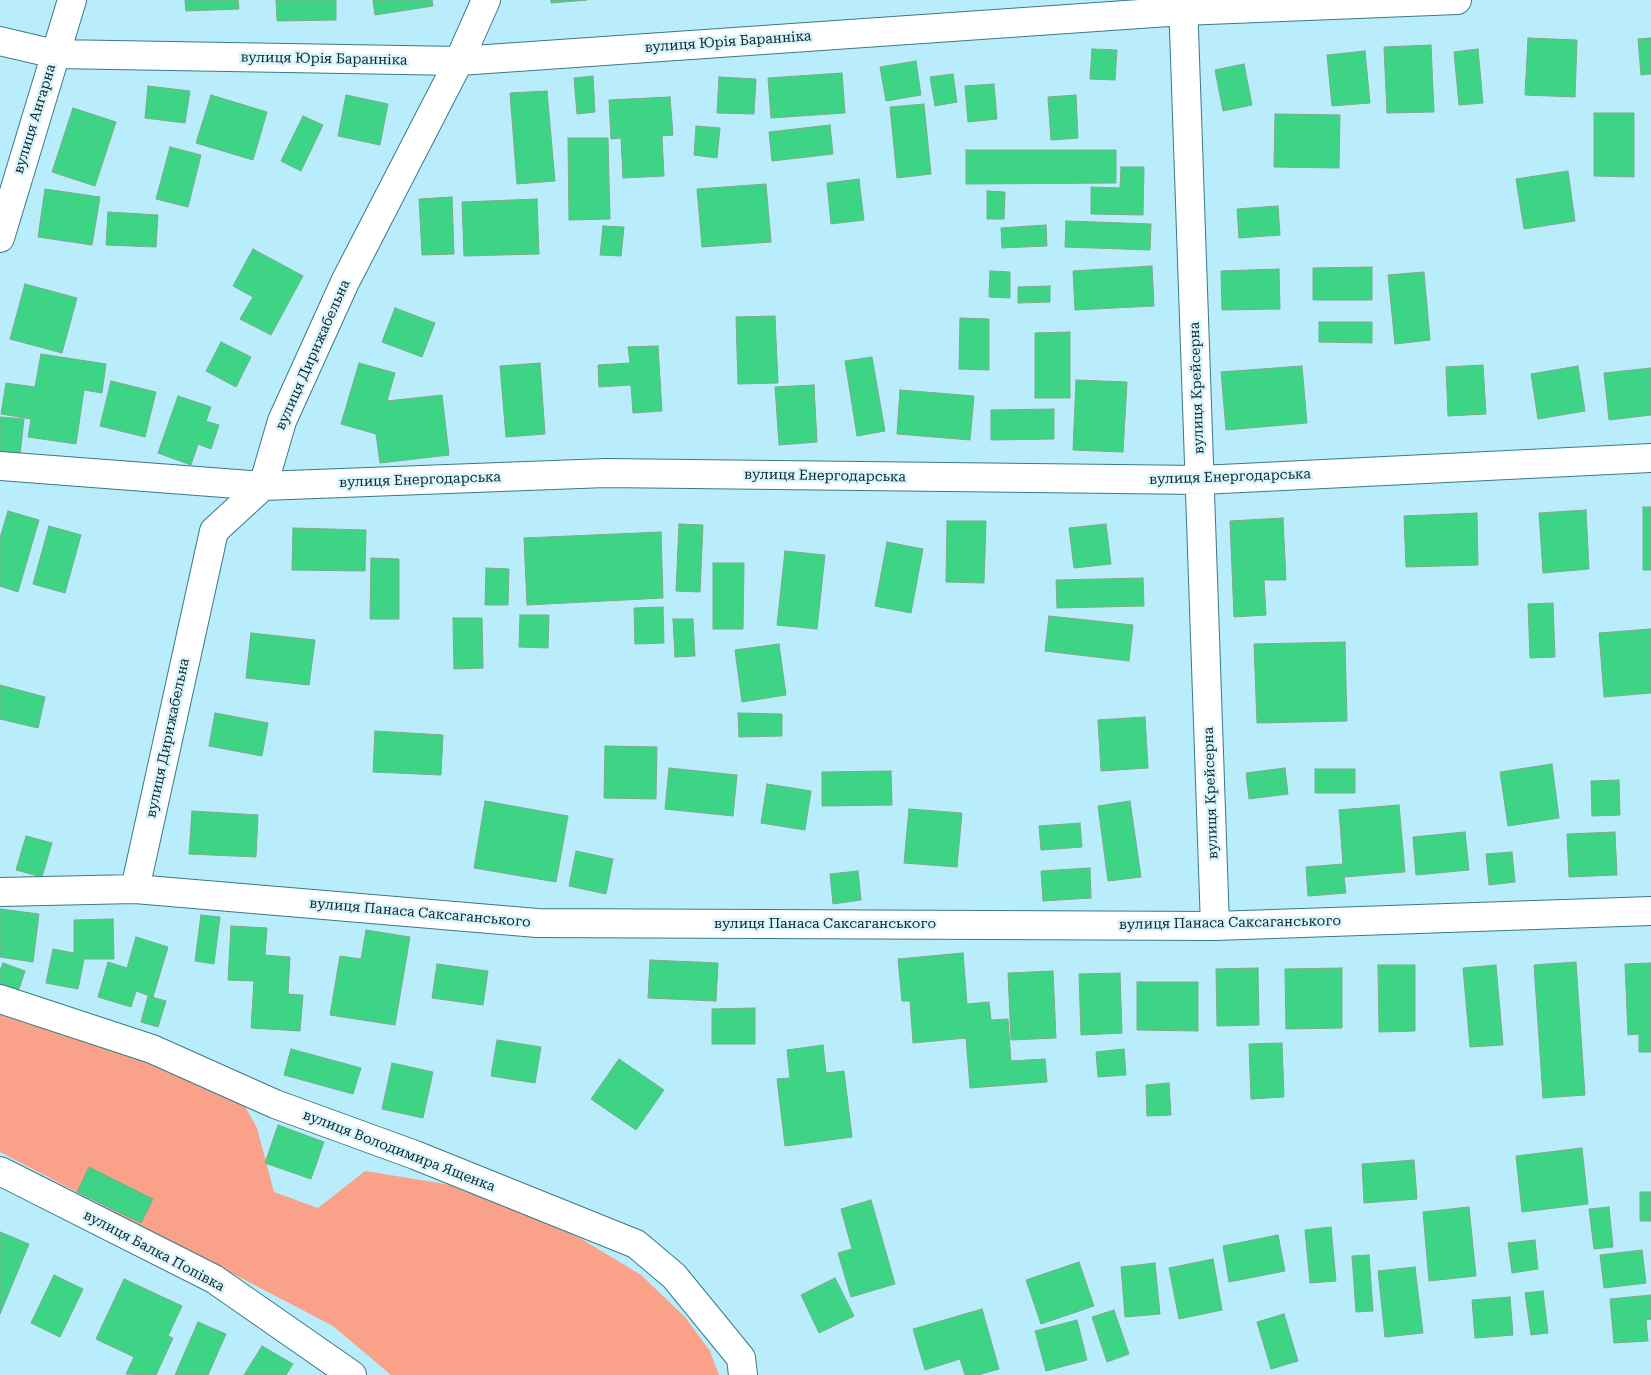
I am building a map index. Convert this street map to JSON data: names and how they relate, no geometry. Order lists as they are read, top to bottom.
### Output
{
  "streets": {
    "street": [
      "вулиця Юрія Баранніка",
      "вулиця Ангарна",
      "вулиця Дирижабельна",
      "вулиця Крейсерна",
      "вулиця Енергодарська",
      "вулиця Панаса Саксаганського",
      "вулиця Володимира Ященка",
      "вулиця Балка Попівка"
    ]
  },
  "crossings": [
    ["вулиця Юрія Баранніка", "вулиця Ангарна"],
    ["вулиця Юрія Баранніка", "вулиця Дирижабельна"],
    ["вулиця Юрія Баранніка", "вулиця Крейсерна"],
    ["вулиця Дирижабельна", "вулиця Енергодарська"],
    ["вулиця Дирижабельна", "вулиця Панаса Саксаганського"],
    ["вулиця Крейсерна", "вулиця Енергодарська"],
    ["вулиця Крейсерна", "вулиця Панаса Саксаганського"]
  ]
}
